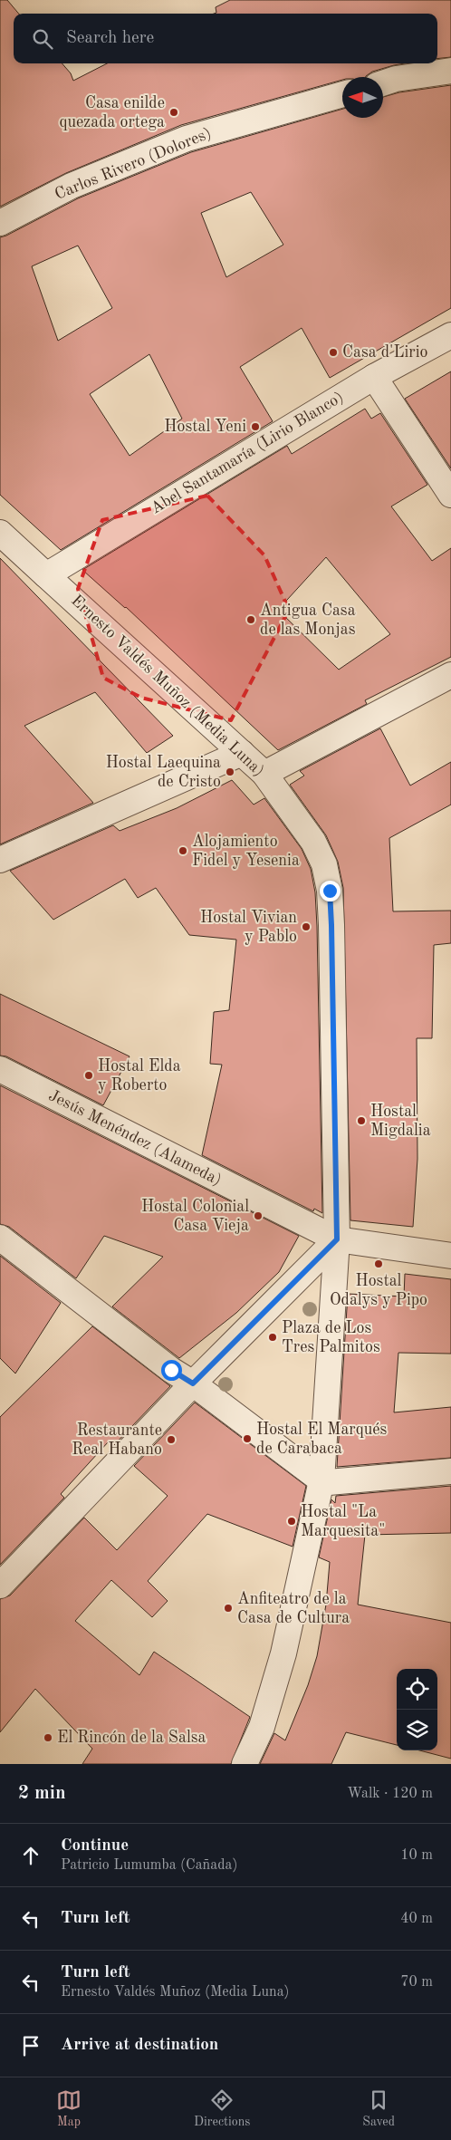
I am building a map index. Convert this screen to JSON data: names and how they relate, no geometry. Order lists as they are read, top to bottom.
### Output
{
  "streets": {
    "street": [
      "Carlos Rivero (Dolores)",
      "Abel Santamaría (Lirio Blanco)",
      "Ernesto Valdés Muñoz (Media Luna)",
      "Jesús Menéndez (Alameda)"
    ]
  },
  "crossings": [
    ["Abel Santamaría (Lirio Blanco)", "Ernesto Valdés Muñoz (Media Luna)"],
    ["Ernesto Valdés Muñoz (Media Luna)", "Jesús Menéndez (Alameda)"]
  ],
  "places": [
    "Casa enilde quezada ortega",
    "Casa d'Lirio",
    "Hostal Yeni",
    "Antigua Casa de las Monjas",
    "Hostal Laequina de Cristo",
    "Alojamiento Fidel y Yesenia",
    "Hostal Vivian y Pablo",
    "Hostal Elda y Roberto",
    "Hostal Migdalia",
    "Hostal Colonial Casa Vieja",
    "Hostal Odalys y Pipo",
    "Plaza de Los Tres Palmitos",
    "Hostal El Marqués de Carabaca",
    "Restaurante Real Habano",
    "Hostal \"La Marquesita\"",
    "Anfiteatro de la Casa de Cultura",
    "El Rincón de la Salsa"
  ],
  "north": "left",
  "page": {
    "search": "Search here",
    "heading": ["2 min", "Walk · 120 m"],
    "list": [
      ["Continue", "Patricio Lumumba (Cañada)", "10 m"],
      ["Turn left", "40 m"],
      ["Turn left", "Ernesto Valdés Muñoz (Media Luna)", "70 m"],
      "Arrive at destination"
    ],
    "nav": ["Map", "Directions", "Saved"]
  }
}
